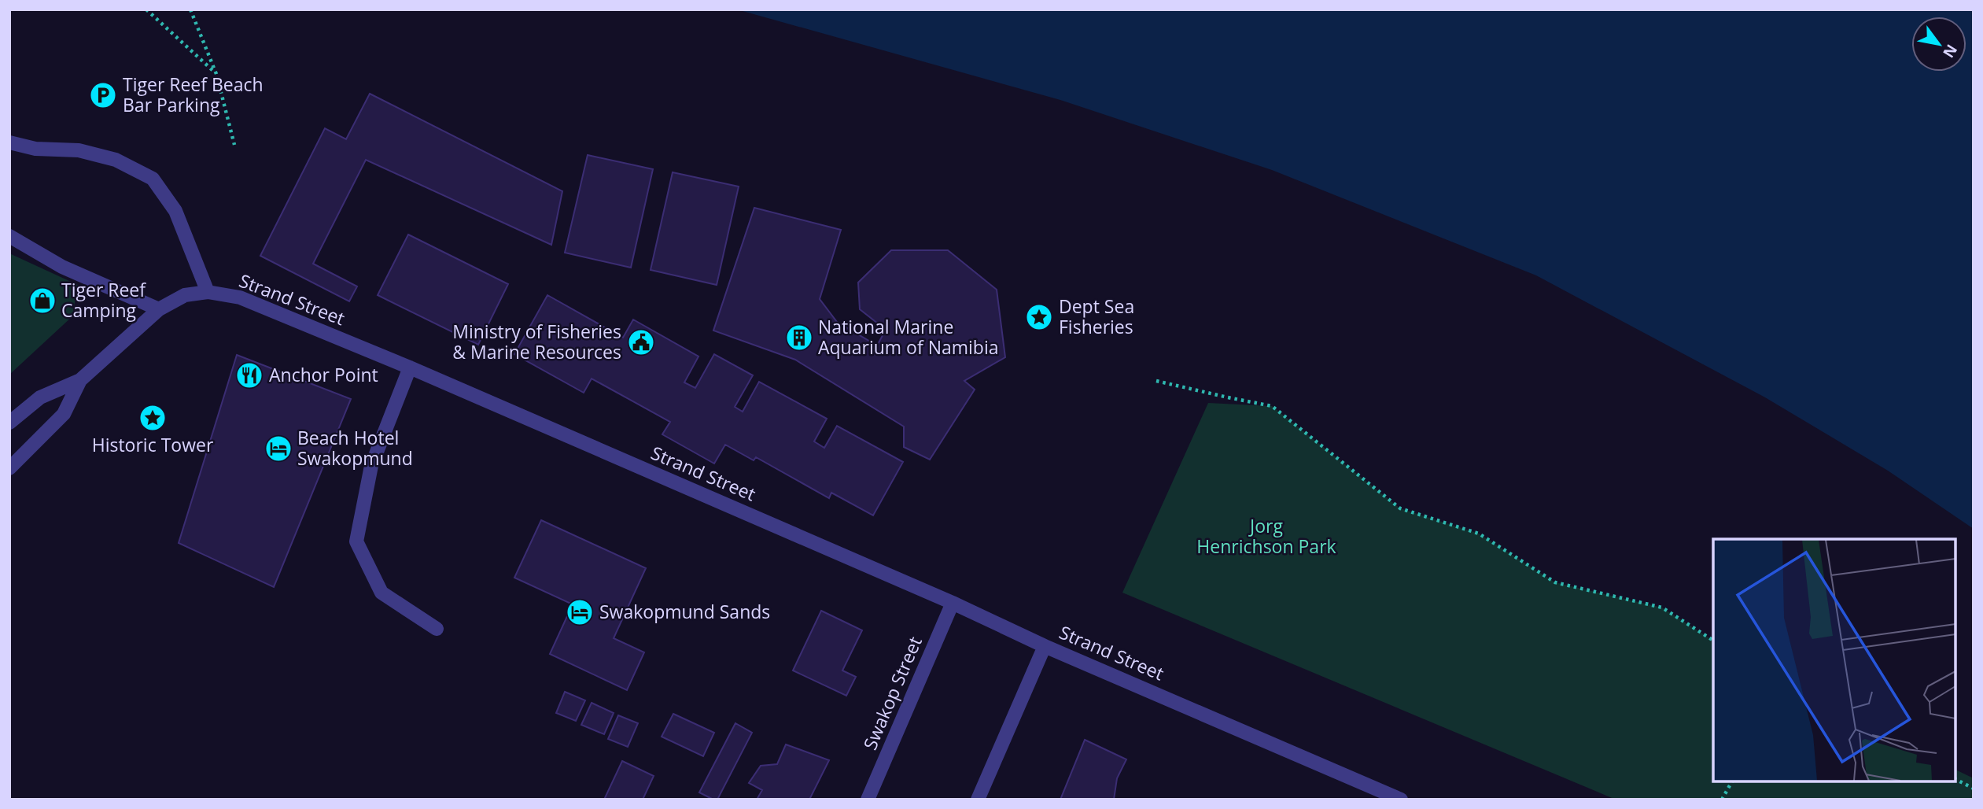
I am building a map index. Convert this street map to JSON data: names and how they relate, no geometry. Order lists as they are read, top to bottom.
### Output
{
  "streets": {
    "street": ["Strand Street", "Swakop Street"]
  },
  "crossings": [
    ["Strand Street", "Swakop Street"]
  ],
  "parks": ["Jorg Henrichson Park"],
  "places": {
    "parking": ["Tiger Reef Beach Bar Parking"],
    "shop": ["Tiger Reef Camping"],
    "place": ["Dept Sea Fisheries", "Historic Tower"],
    "building": ["National Marine Aquarium of Namibia"],
    "public building": ["Ministry of Fisheries & Marine Resources"],
    "restaurant": ["Anchor Point"],
    "hotel": ["Beach Hotel Swakopmund", "Swakopmund Sands"]
  },
  "north": "bottom right"
}
